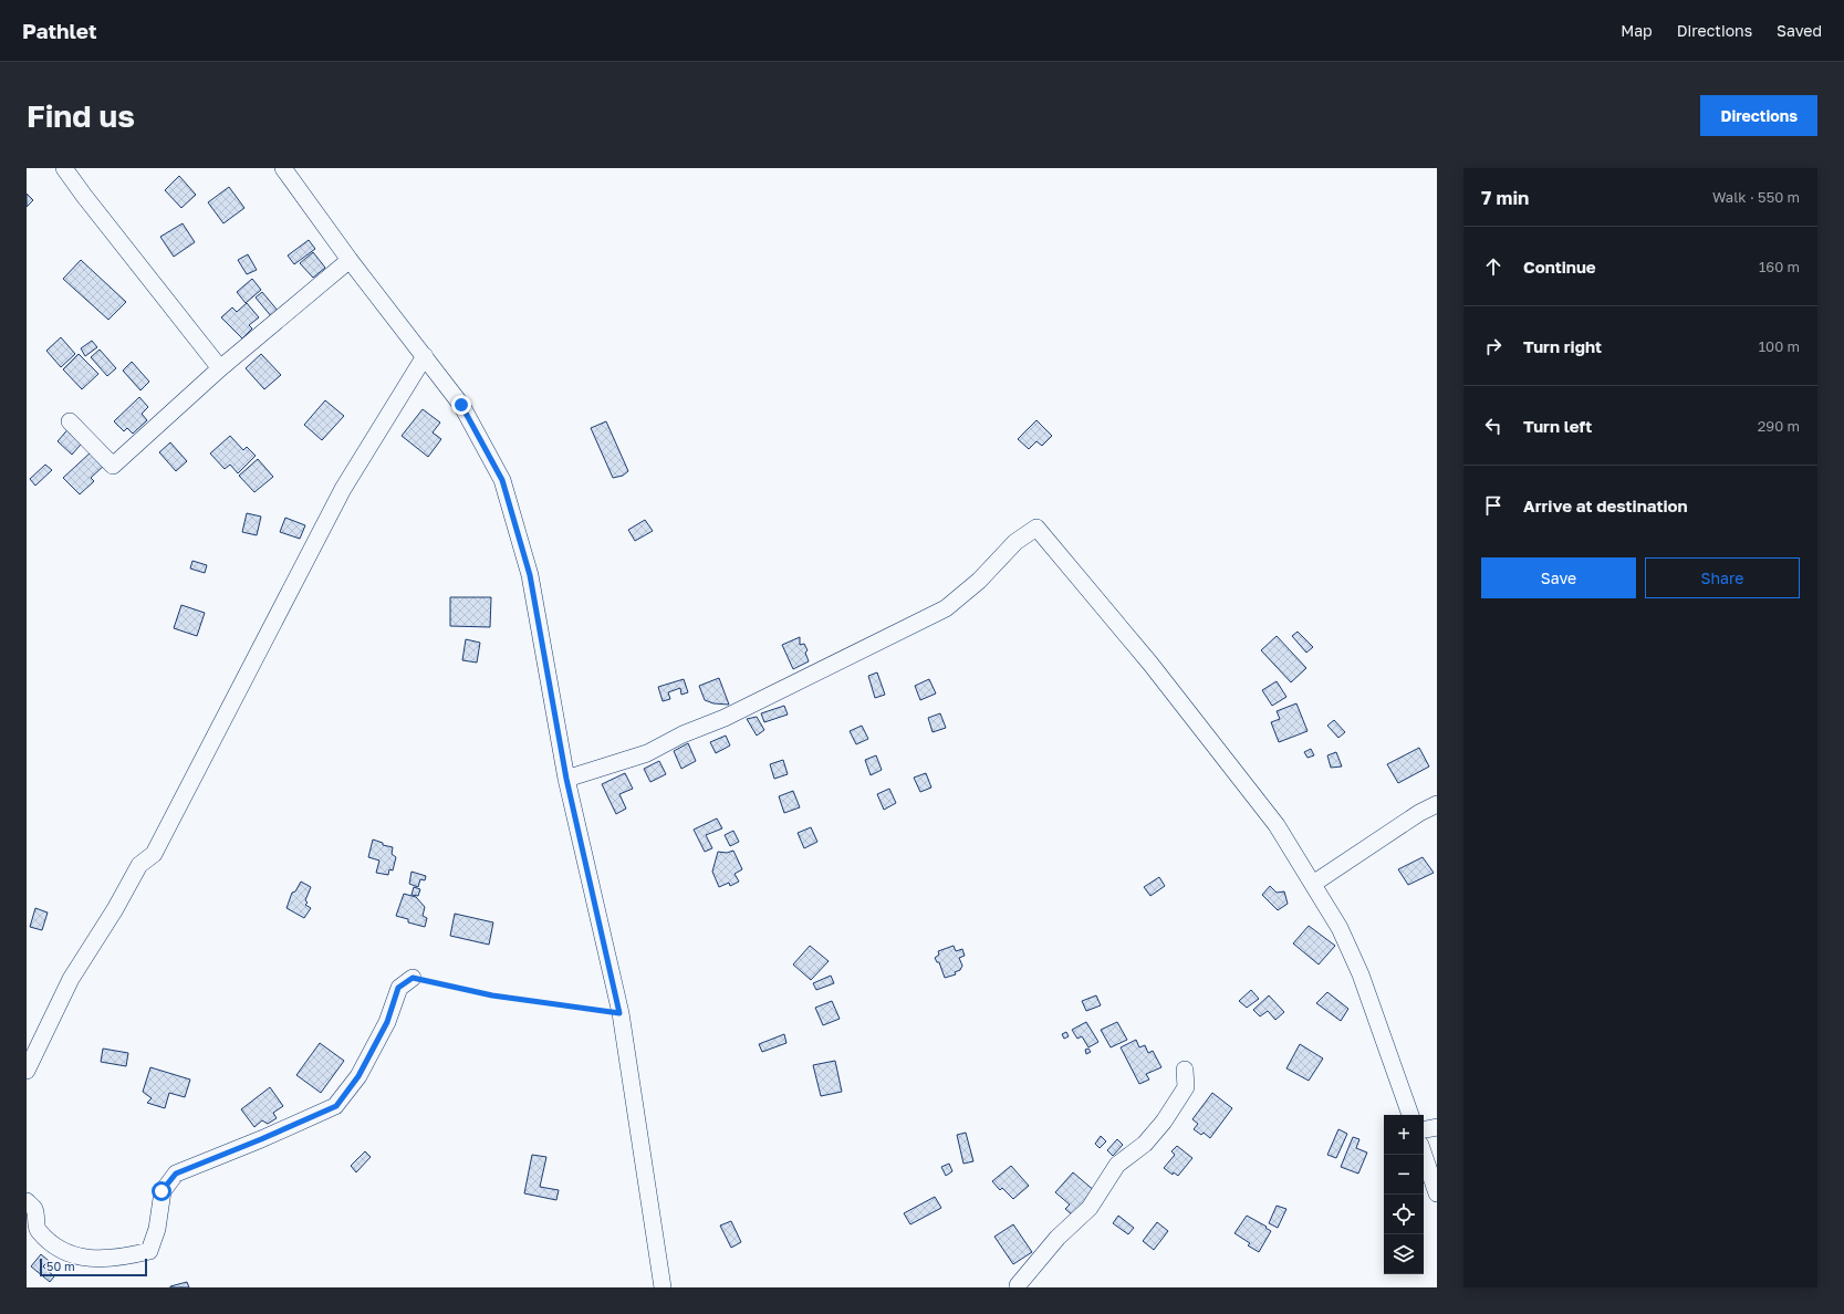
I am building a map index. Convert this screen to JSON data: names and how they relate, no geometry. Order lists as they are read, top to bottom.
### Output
{
  "scale_bar": "50 m",
  "page": {
    "header": "Pathlet",
    "nav": ["Map", "Directions", "Saved"],
    "buttons": [
      "Directions",
      ["Save", "Share"]
    ],
    "title": "Find us",
    "heading": ["7 min", "Walk · 550 m"],
    "list": [
      ["Continue", "160 m"],
      ["Turn right", "100 m"],
      ["Turn left", "290 m"],
      "Arrive at destination"
    ],
    "map_buttons": ["+", "−"],
    "scale": "50 m"
  }
}
